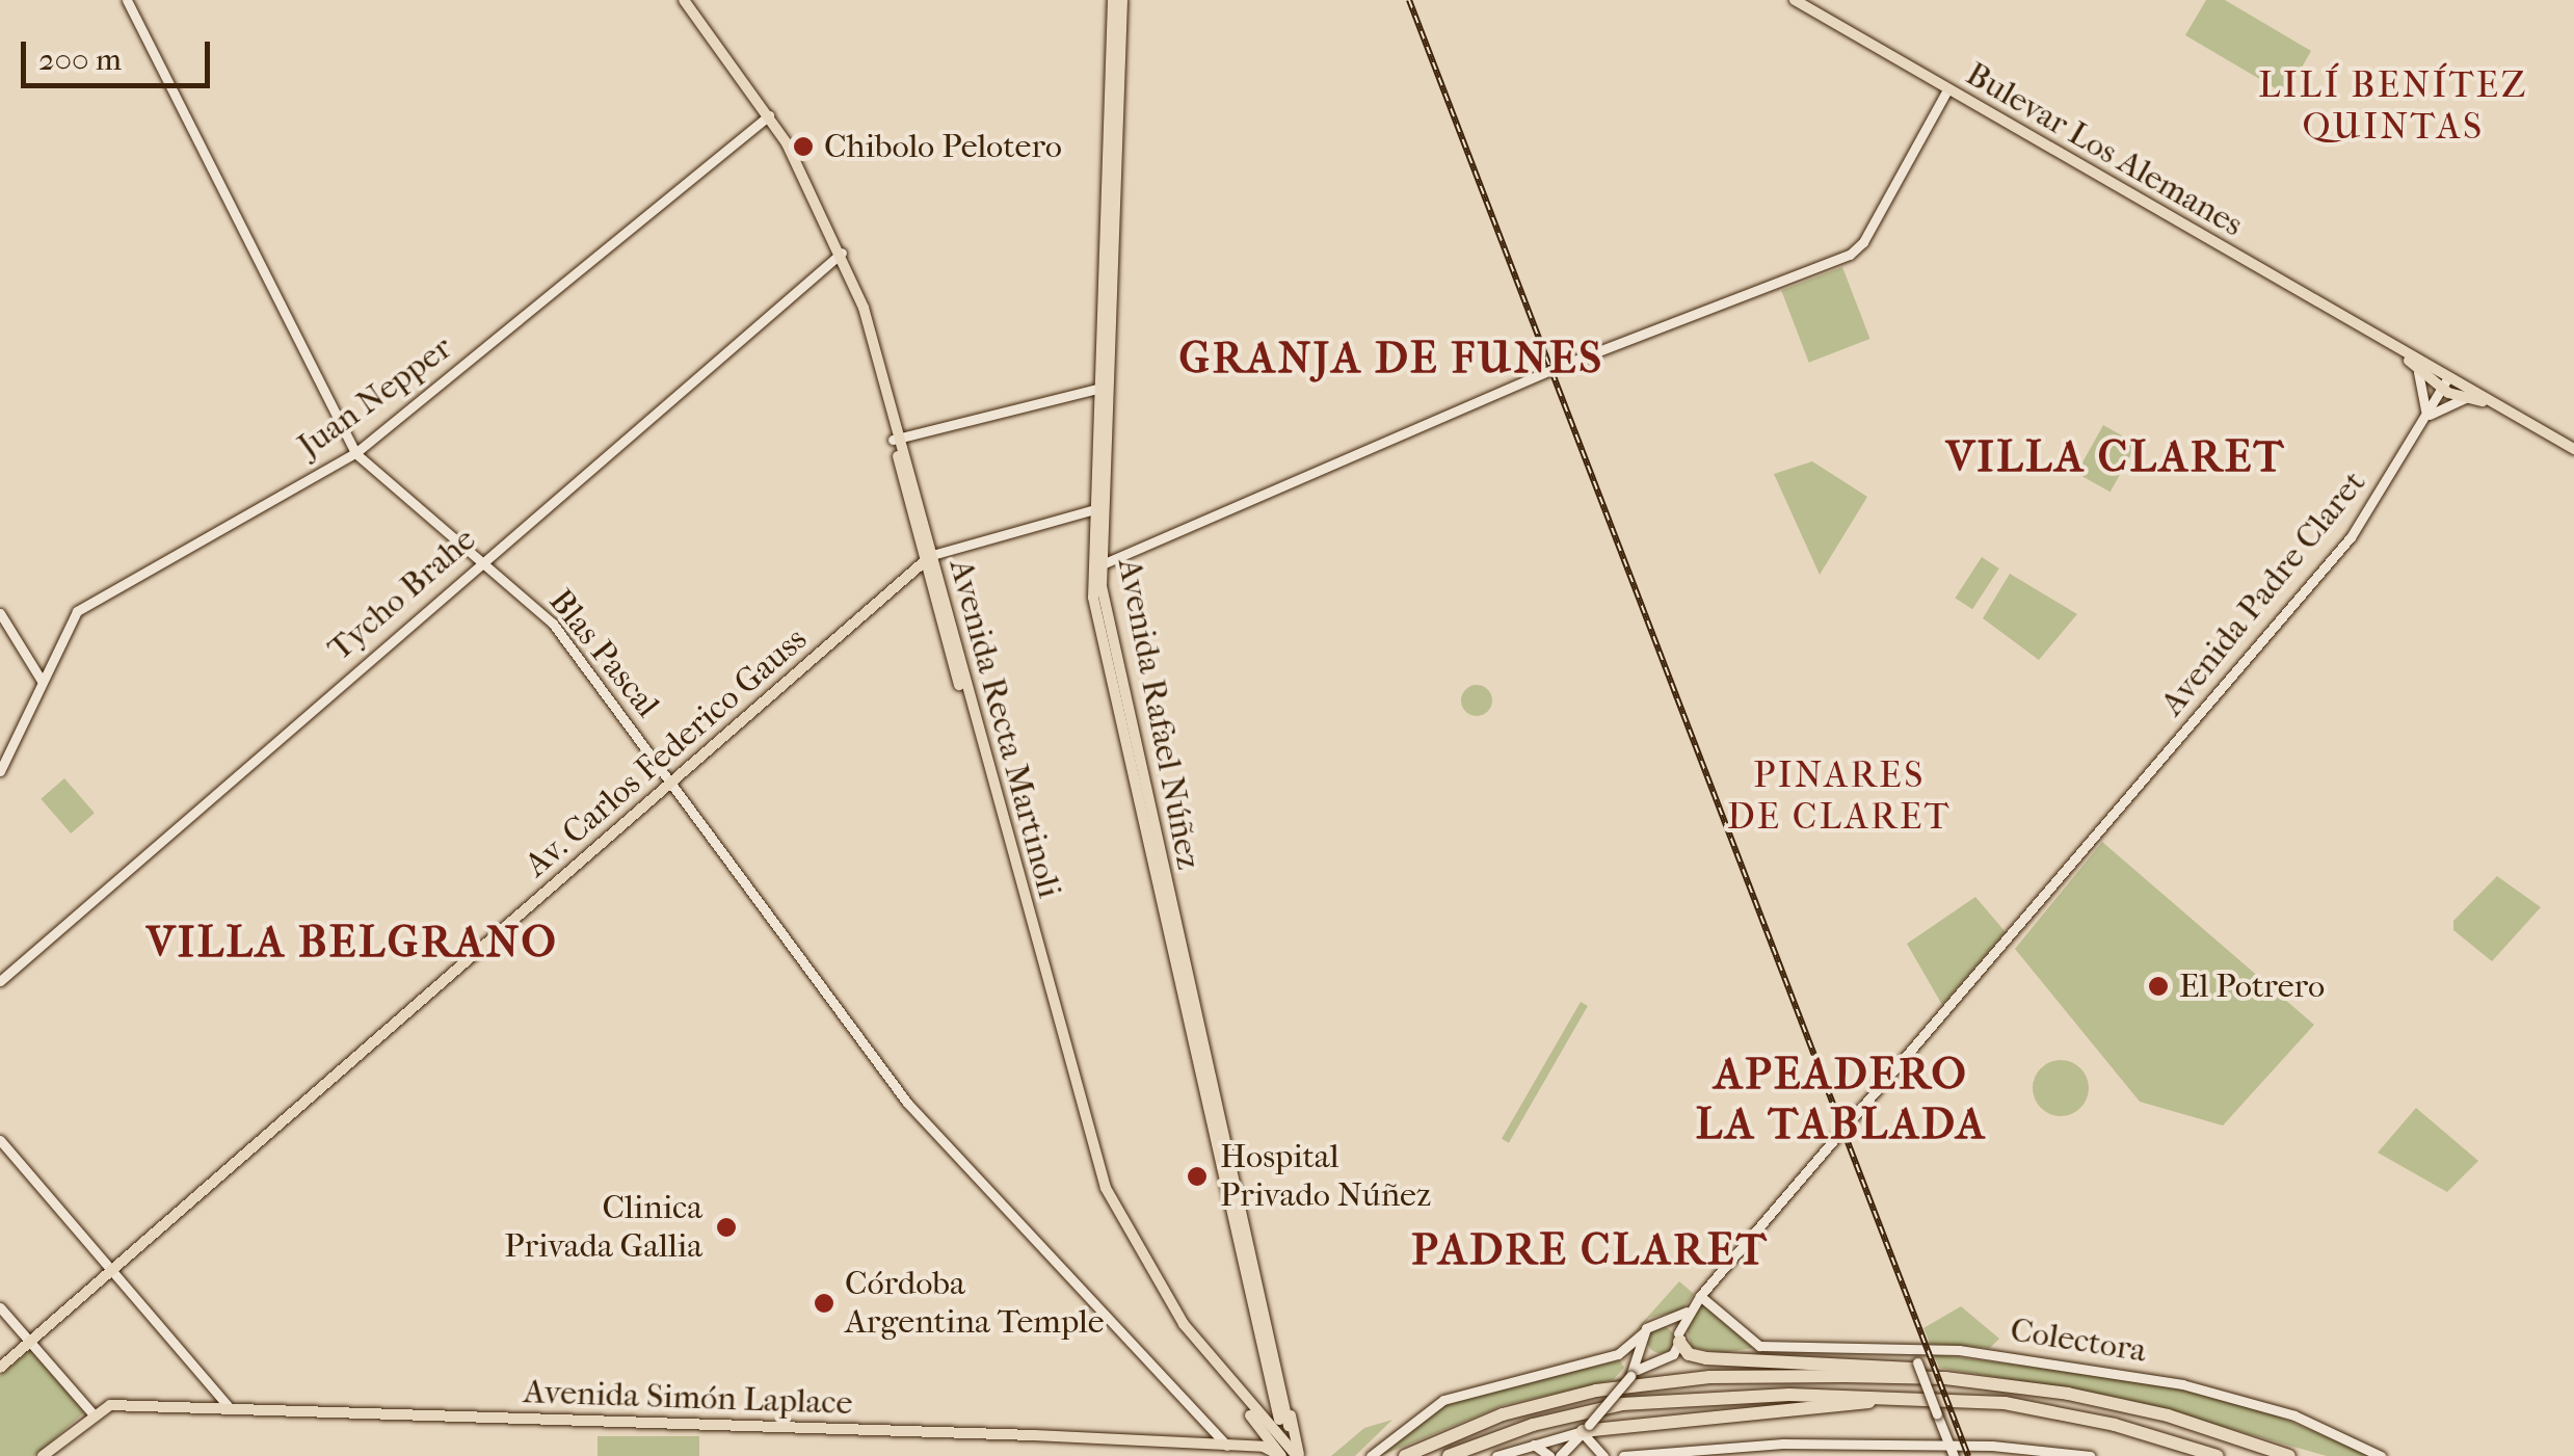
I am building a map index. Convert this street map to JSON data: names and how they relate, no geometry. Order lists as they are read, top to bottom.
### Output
{
  "streets": {
    "main road": [
      "Bulevar Los Alemanes",
      "Juan Nepper",
      "Avenida Padre Claret",
      "Tycho Brahe",
      "Blas Pascal",
      "Avenida Rafael Núñez",
      "Avenida Recta Martinoli",
      "Av. Carlos Federico Gauss",
      "Colectora",
      "Avenida Simón Laplace"
    ]
  },
  "crossings": [
    ["Bulevar Los Alemanes", "Avenida Padre Claret"],
    ["Juan Nepper", "Blas Pascal"],
    ["Juan Nepper", "Avenida Recta Martinoli"],
    ["Avenida Padre Claret", "Colectora"],
    ["Tycho Brahe", "Blas Pascal"],
    ["Tycho Brahe", "Avenida Recta Martinoli"],
    ["Blas Pascal", "Av. Carlos Federico Gauss"],
    ["Blas Pascal", "Avenida Simón Laplace"],
    ["Avenida Recta Martinoli", "Av. Carlos Federico Gauss"],
    ["Avenida Recta Martinoli", "Avenida Simón Laplace"]
  ],
  "districts": [
    "LILÍ BENÍTEZ QUINTAS",
    "GRANJA DE FUNES",
    "VILLA CLARET",
    "PINARES DE CLARET",
    "VILLA BELGRANO",
    "APEADERO LA TABLADA",
    "PADRE CLARET"
  ],
  "places": [
    "Chibolo Pelotero",
    "El Potrero",
    "Hospital Privado Núñez",
    "Clinica Privada Gallia",
    "Córdoba Argentina Temple"
  ],
  "scale_bar": "200 m"
}
